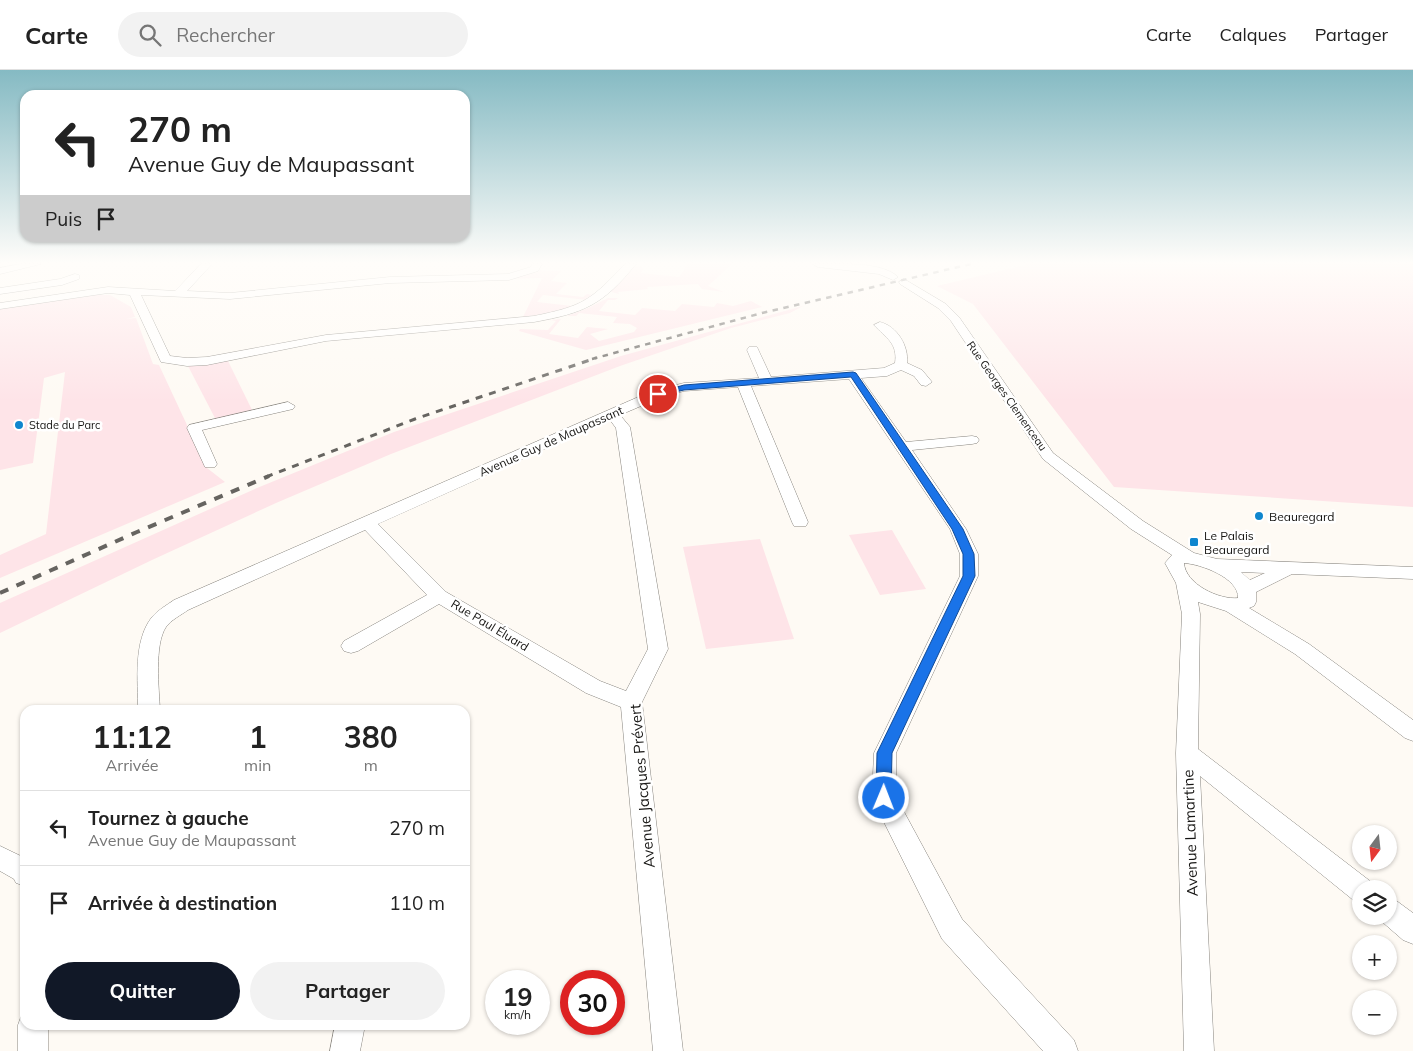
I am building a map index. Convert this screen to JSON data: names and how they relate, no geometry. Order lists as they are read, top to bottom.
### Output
{
  "streets": {
    "street": [
      "Rue Georges Clemenceau",
      "Avenue Guy de Maupassant",
      "Rue Paul Éluard",
      "Avenue Jacques Prévert",
      "Avenue Lamartine"
    ]
  },
  "crossings": [
    ["Rue Georges Clemenceau", "Avenue Lamartine"],
    ["Avenue Guy de Maupassant", "Rue Paul Éluard"],
    ["Avenue Guy de Maupassant", "Avenue Jacques Prévert"],
    ["Rue Paul Éluard", "Avenue Jacques Prévert"]
  ],
  "places": {
    "other": ["Stade du Parc", "Beauregard"],
    "transit": ["Le Palais Beauregard"]
  },
  "north": "bottom",
  "page": {
    "header": "Carte",
    "search": "Rechercher",
    "nav": ["Carte", "Calques", "Partager"],
    "turn": ["270 m", "Avenue Guy de Maupassant"],
    "then": "Puis",
    "eta": [
      "11:12",
      "Arrivée",
      "1",
      "min",
      "380",
      "m"
    ],
    "list": [
      {
        "name": "Tournez à gauche",
        "note": "Avenue Guy de Maupassant",
        "value": "270 m"
      },
      {
        "name": "Arrivée à destination",
        "value": "110 m"
      }
    ],
    "map_buttons": ["+", "−"],
    "buttons": ["Quitter", "Partager"],
    "speed": "19 km/h",
    "limit": "30"
  }
}
